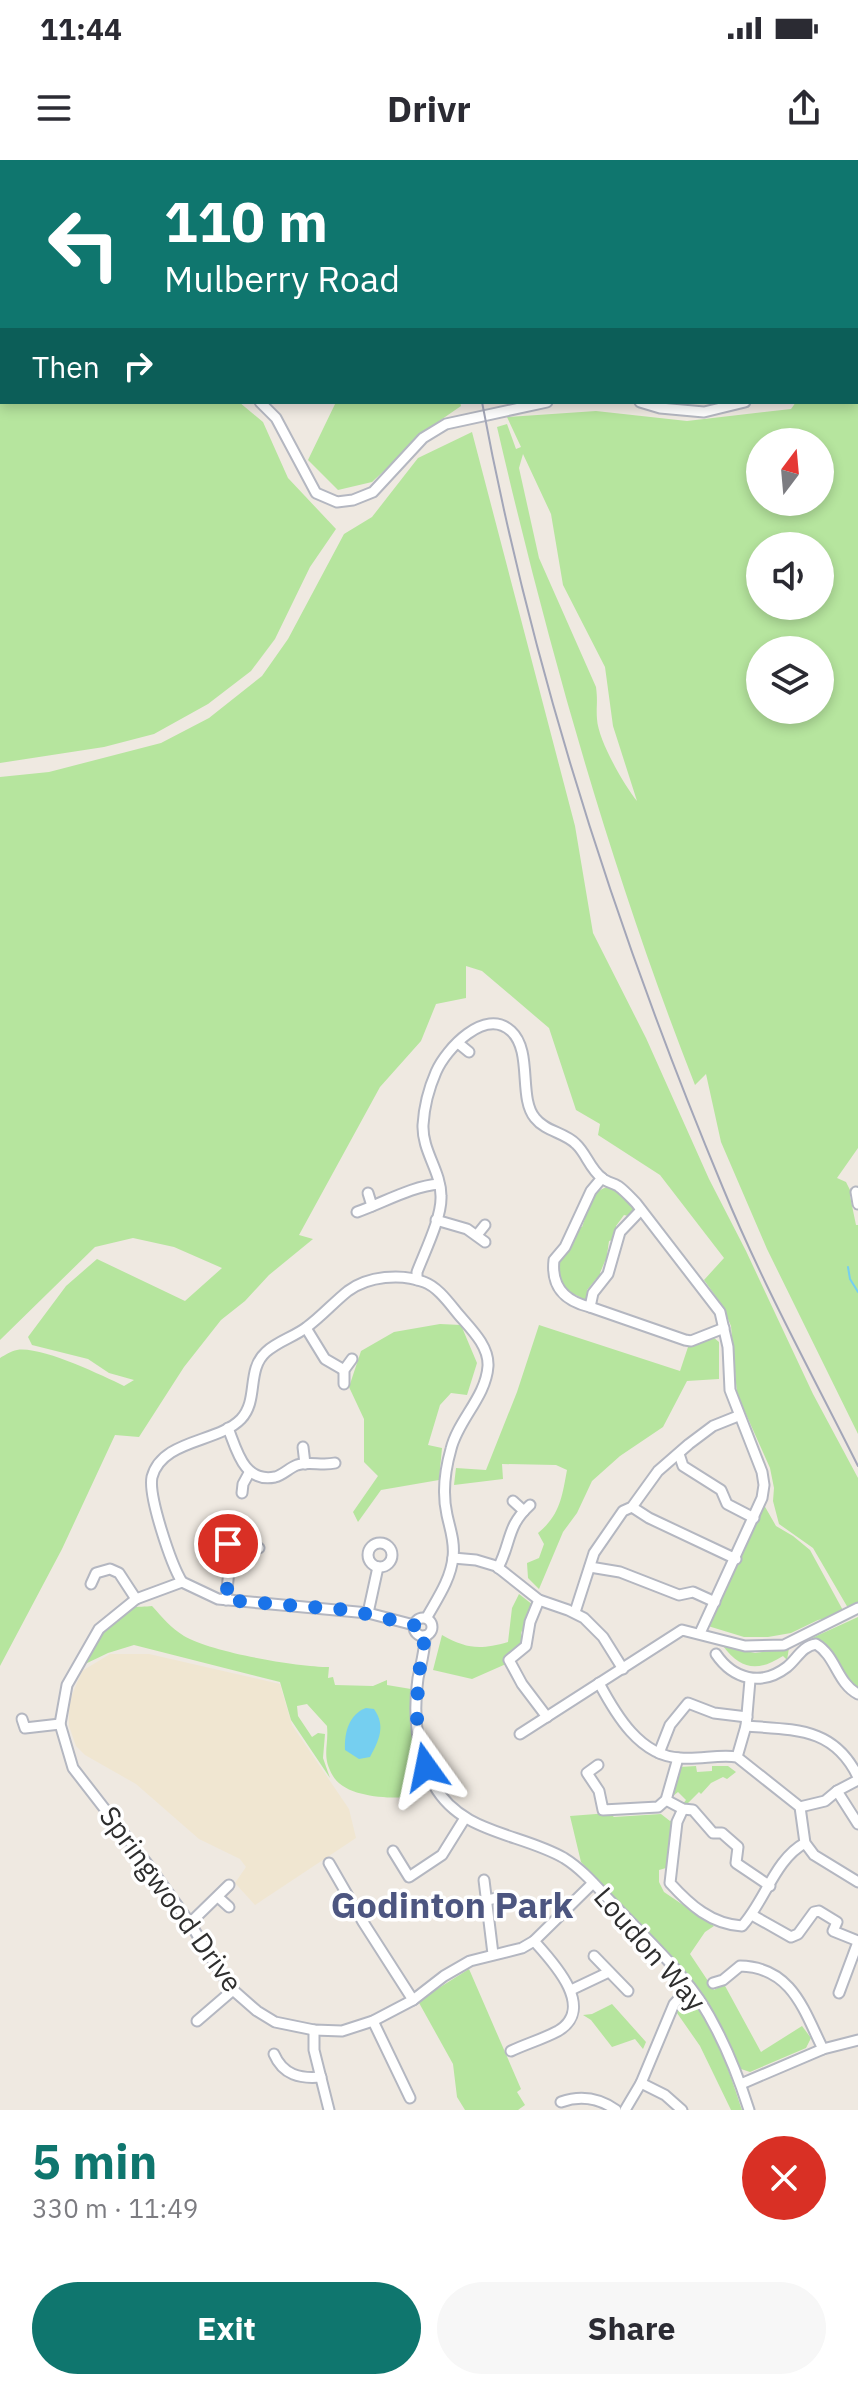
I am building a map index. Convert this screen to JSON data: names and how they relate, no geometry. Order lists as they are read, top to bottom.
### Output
{
  "streets": {
    "street": ["Springwood Drive", "Loudon Way"]
  },
  "crossings": [
    ["Springwood Drive", "Loudon Way"]
  ],
  "districts": ["Godinton Park"],
  "north": "top",
  "page": {
    "status": "11:44",
    "header": "Drivr",
    "turn": ["110 m", "Mulberry Road"],
    "then": "Then",
    "heading": ["5 min", "330 m · 11:49"],
    "buttons": ["Exit", "Share"]
  }
}
